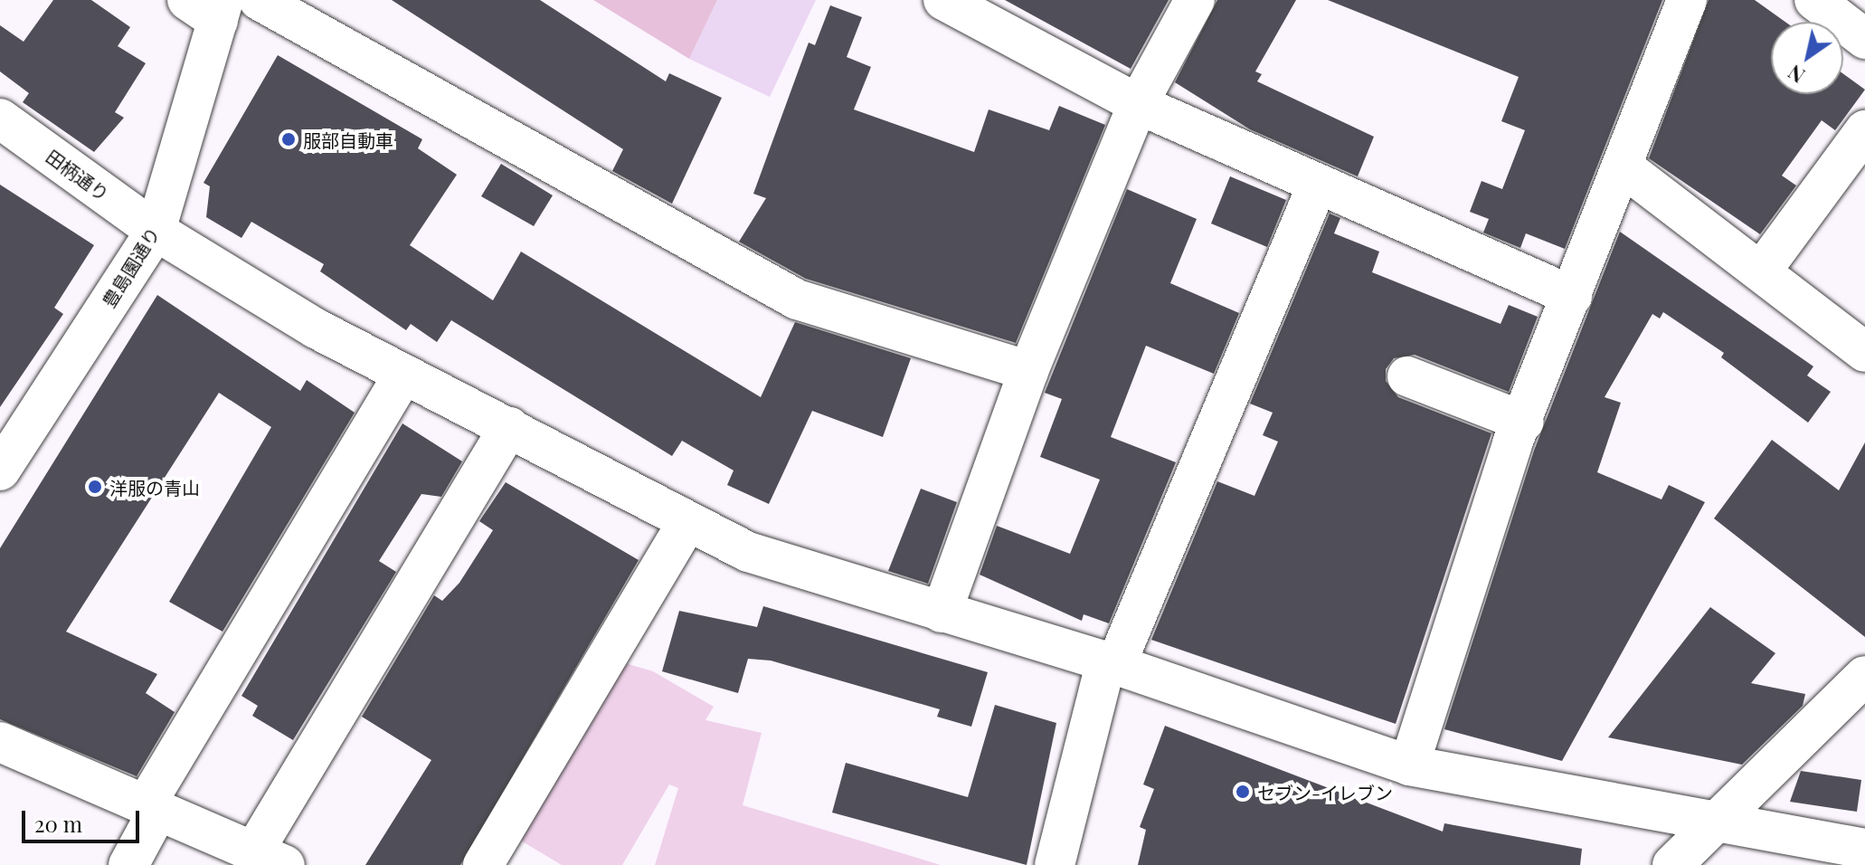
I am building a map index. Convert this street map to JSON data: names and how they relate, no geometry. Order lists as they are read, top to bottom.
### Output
{
  "streets": {
    "street": ["田柄通り", "豊島園通り"]
  },
  "crossings": [
    ["田柄通り", "豊島園通り"]
  ],
  "places": ["服部自動車", "洋服の青山", "セブン-イレブン"],
  "scale_bar": "20 m",
  "north": "bottom left"
}
